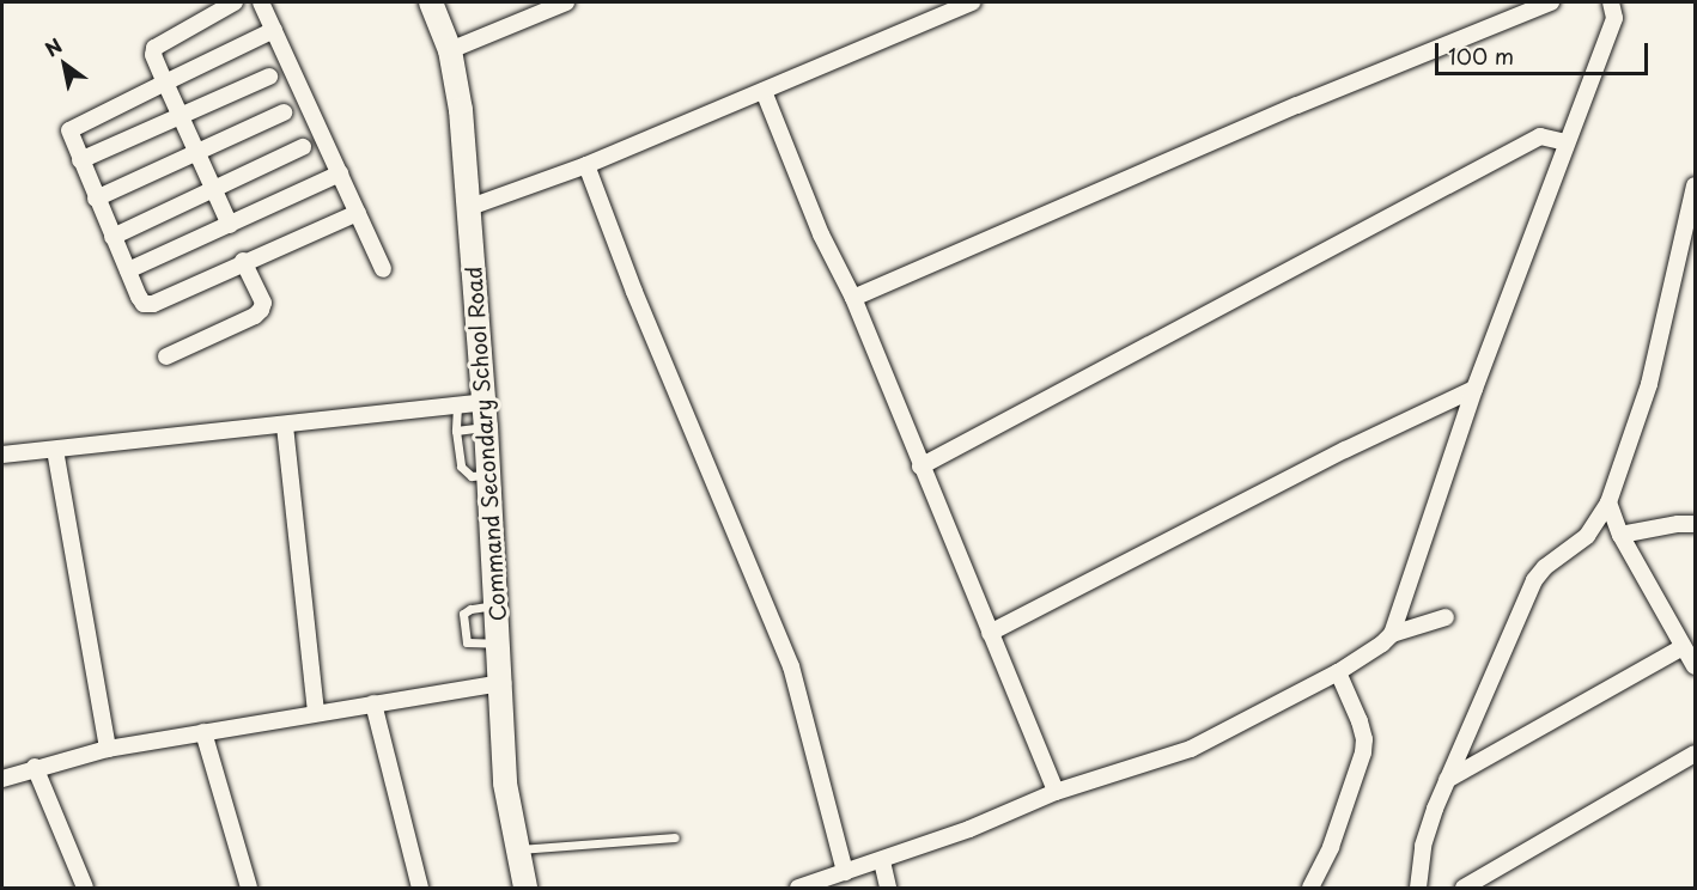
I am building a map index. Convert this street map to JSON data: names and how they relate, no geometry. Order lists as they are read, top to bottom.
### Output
{
  "streets": {
    "main road": ["Command Secondary School Road"]
  },
  "scale_bar": "100 m",
  "north": "top left"
}
